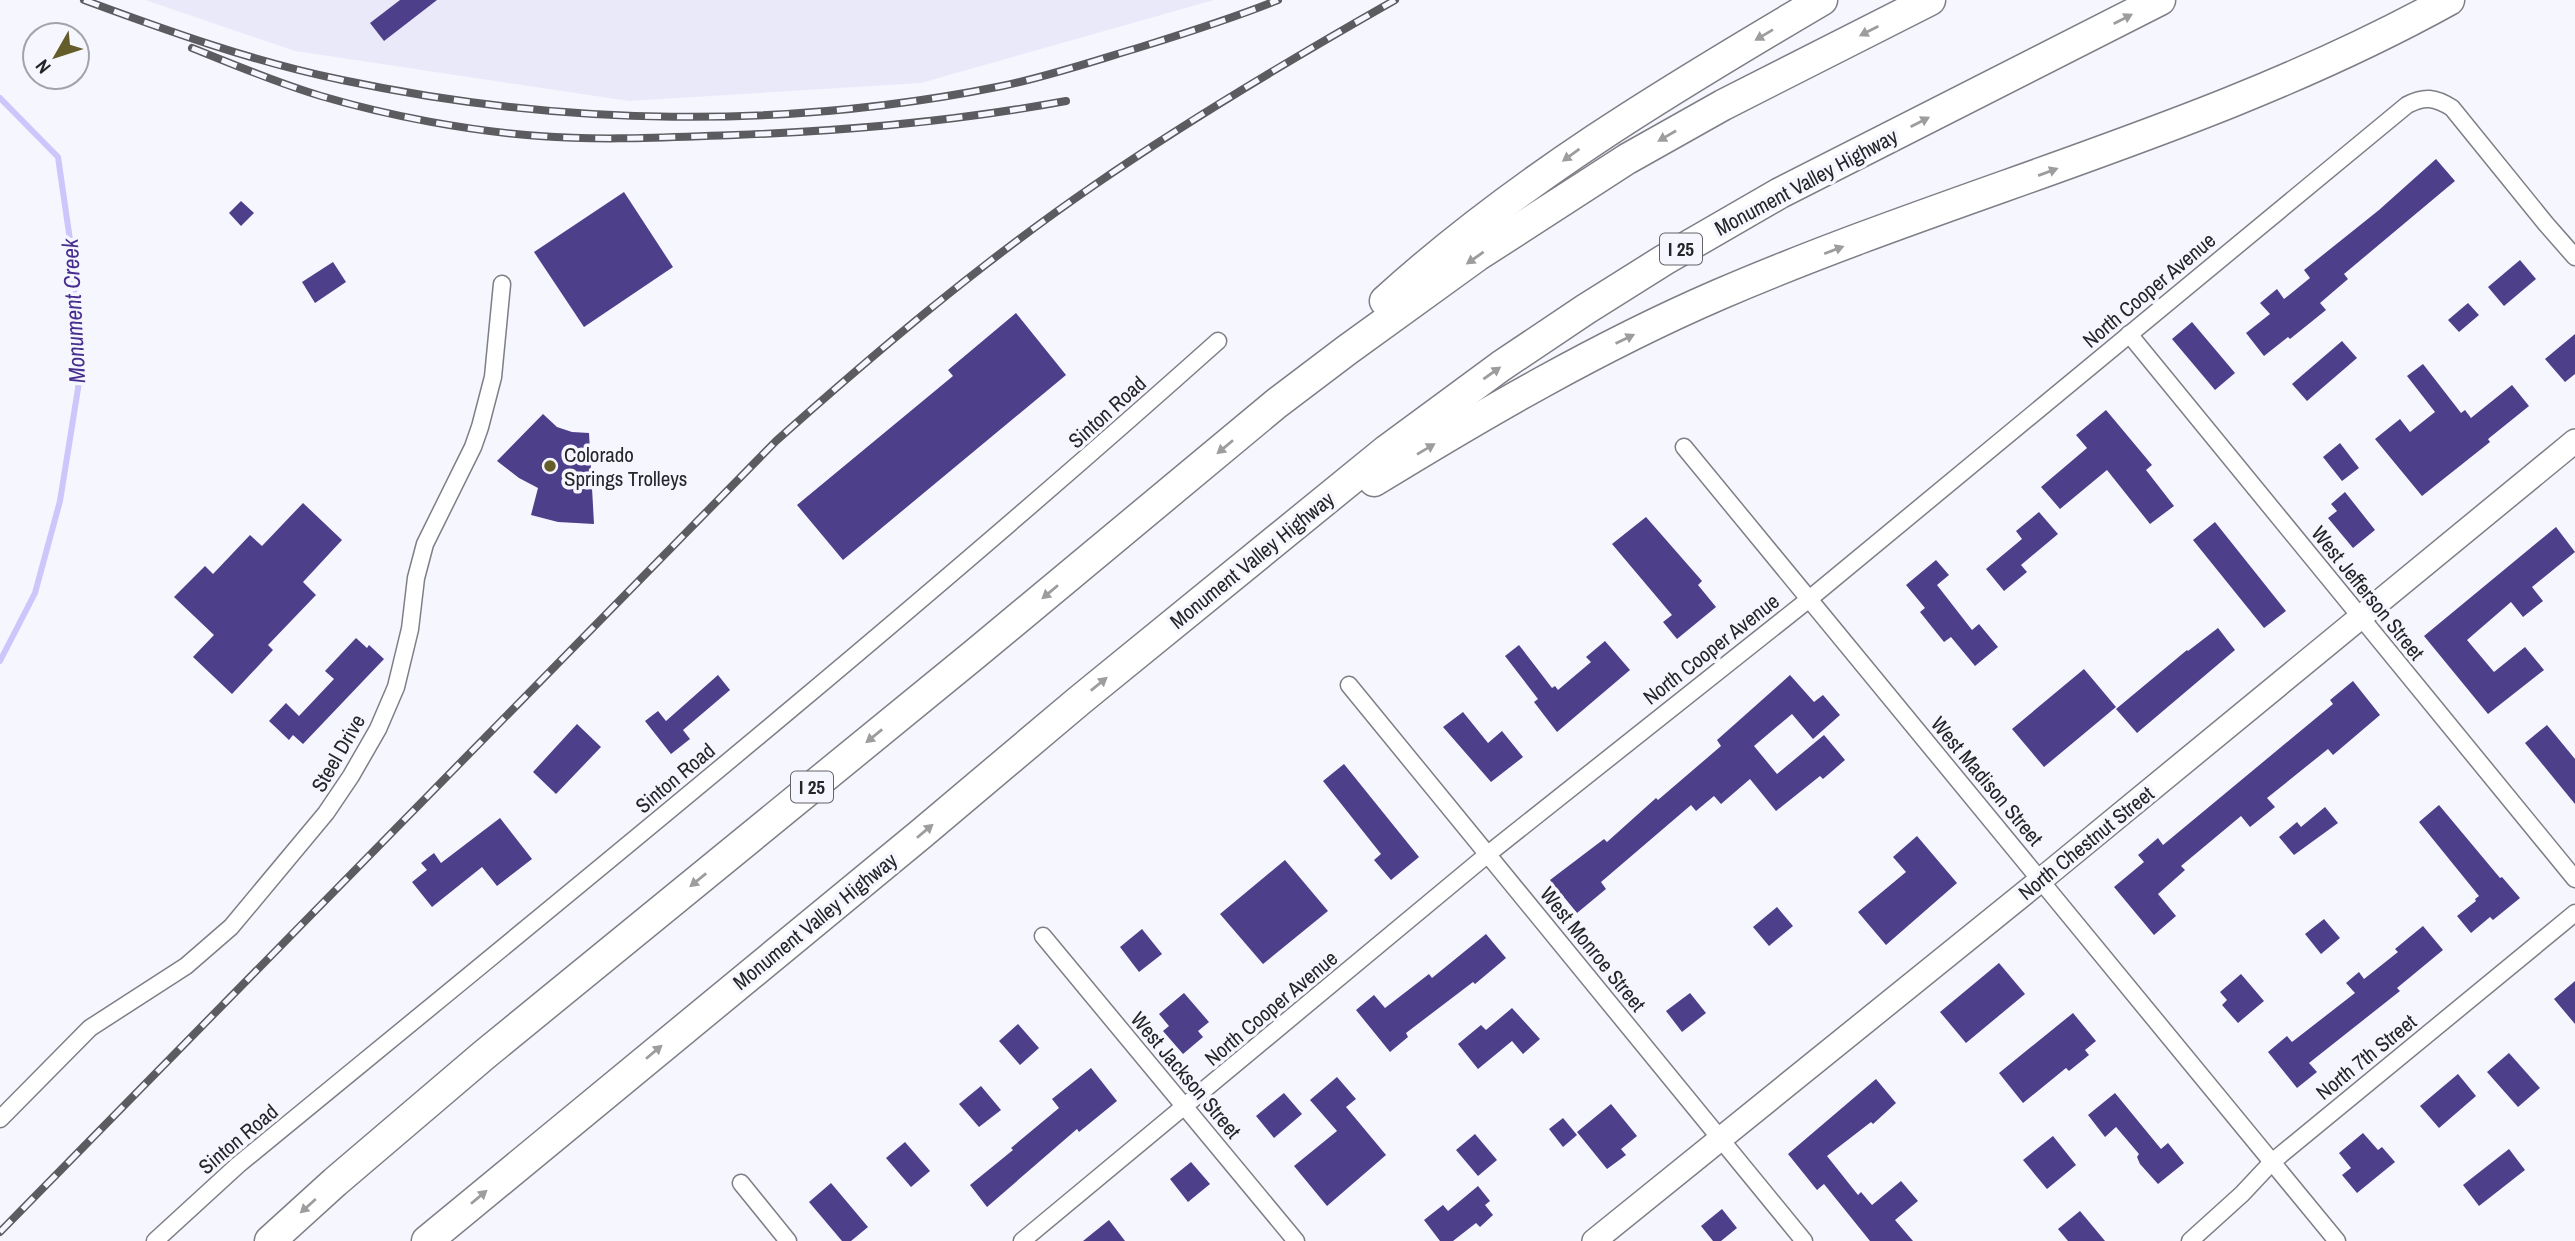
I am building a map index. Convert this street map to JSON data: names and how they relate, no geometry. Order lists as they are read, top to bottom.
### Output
{
  "streets": {
    "highway": ["Monument Valley Highway", "I 25"],
    "main road": ["North Chestnut Street"],
    "street": [
      "North Cooper Avenue",
      "Sinton Road",
      "West Jefferson Street",
      "Steel Drive",
      "West Madison Street",
      "West Monroe Street",
      "North 7th Street",
      "West Jackson Street"
    ]
  },
  "crossings": [
    ["North Cooper Avenue", "West Jefferson Street"],
    ["North Cooper Avenue", "West Madison Street"],
    ["North Cooper Avenue", "West Monroe Street"],
    ["North Cooper Avenue", "West Jackson Street"],
    ["West Jefferson Street", "North Chestnut Street"],
    ["West Madison Street", "North Chestnut Street"],
    ["West Madison Street", "North 7th Street"],
    ["North Chestnut Street", "West Monroe Street"]
  ],
  "water": ["Monument Creek"],
  "places": ["Colorado Springs Trolleys"],
  "north": "bottom left"
}
